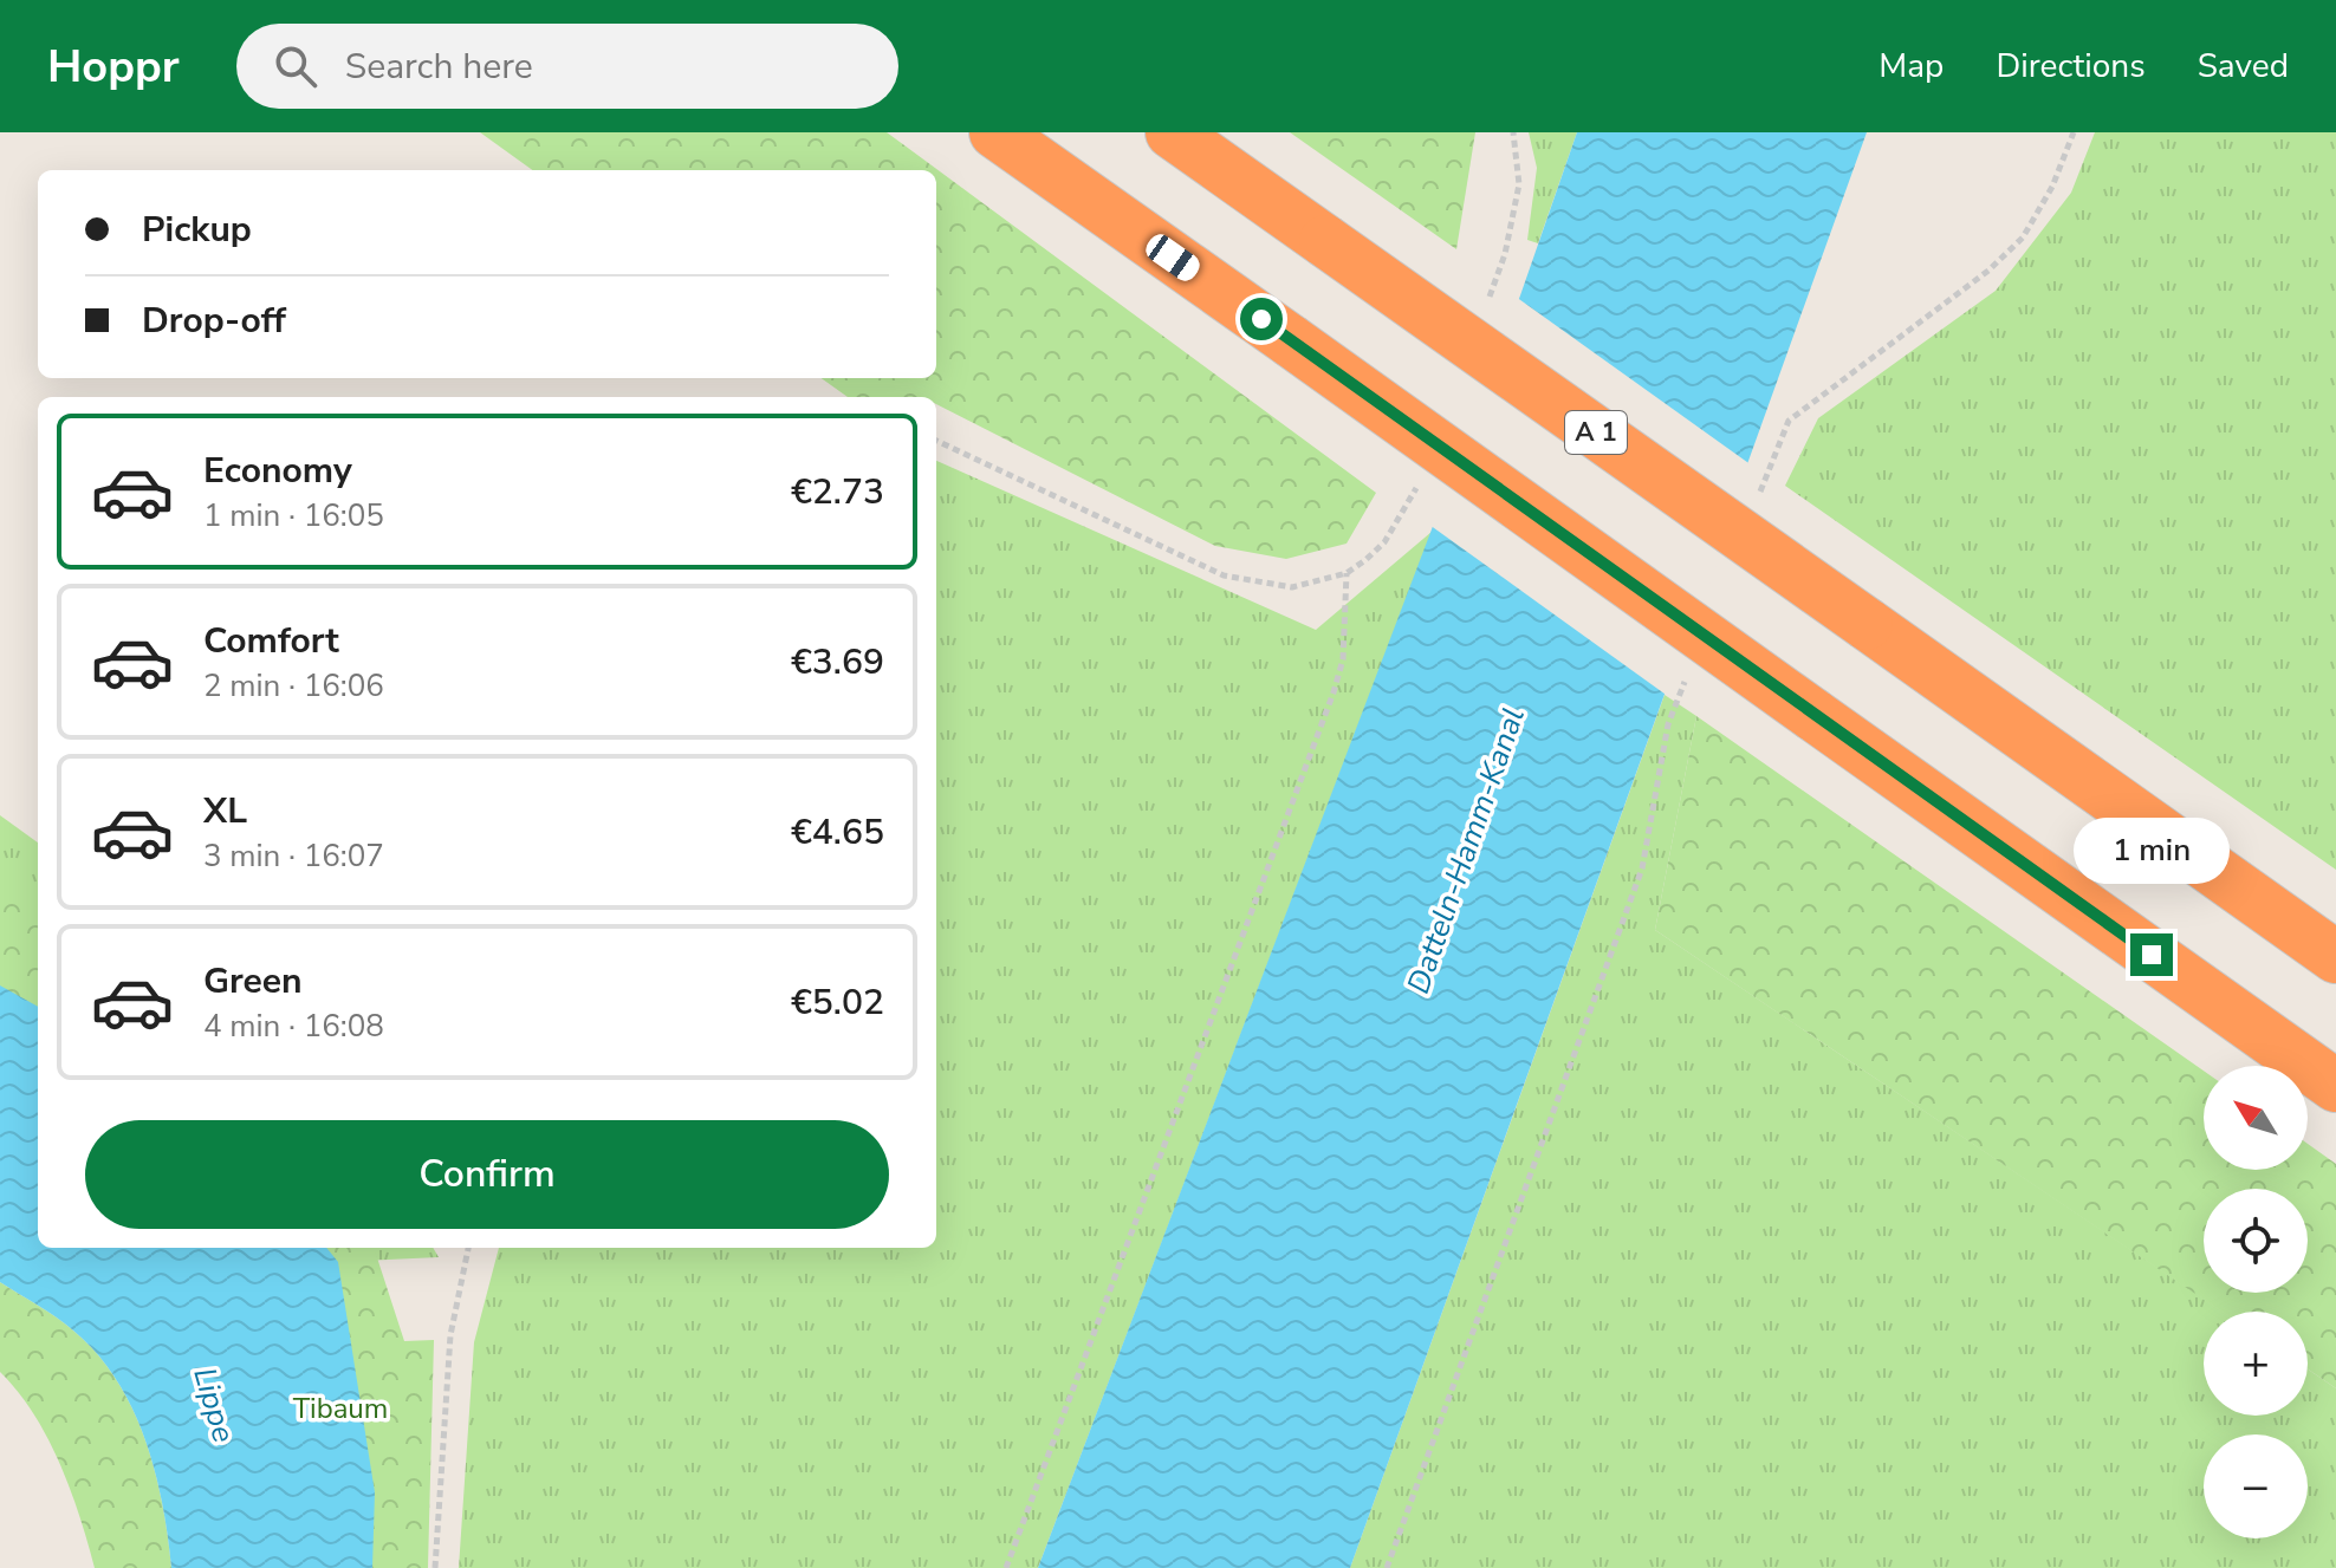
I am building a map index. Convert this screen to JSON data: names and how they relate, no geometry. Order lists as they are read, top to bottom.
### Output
{
  "streets": {
    "highway": ["A 1"]
  },
  "water": ["Datteln-Hamm-Kanal", "Lippe"],
  "parks": ["Tibaum"],
  "north": "top left",
  "page": {
    "header": "Hoppr",
    "search": "Search here",
    "nav": ["Map", "Directions", "Saved"],
    "banner": ["Pickup", "Drop-off"],
    "list": [
      {
        "name": "Economy",
        "note": "1 min · 16:05",
        "value": "€2.73"
      },
      {
        "name": "Comfort",
        "note": "2 min · 16:06",
        "value": "€3.69"
      },
      {
        "name": "XL",
        "note": "3 min · 16:07",
        "value": "€4.65"
      },
      {
        "name": "Green",
        "note": "4 min · 16:08",
        "value": "€5.02"
      }
    ],
    "bubble": "1 min",
    "map_buttons": ["+", "−"],
    "buttons": "Confirm"
  }
}
